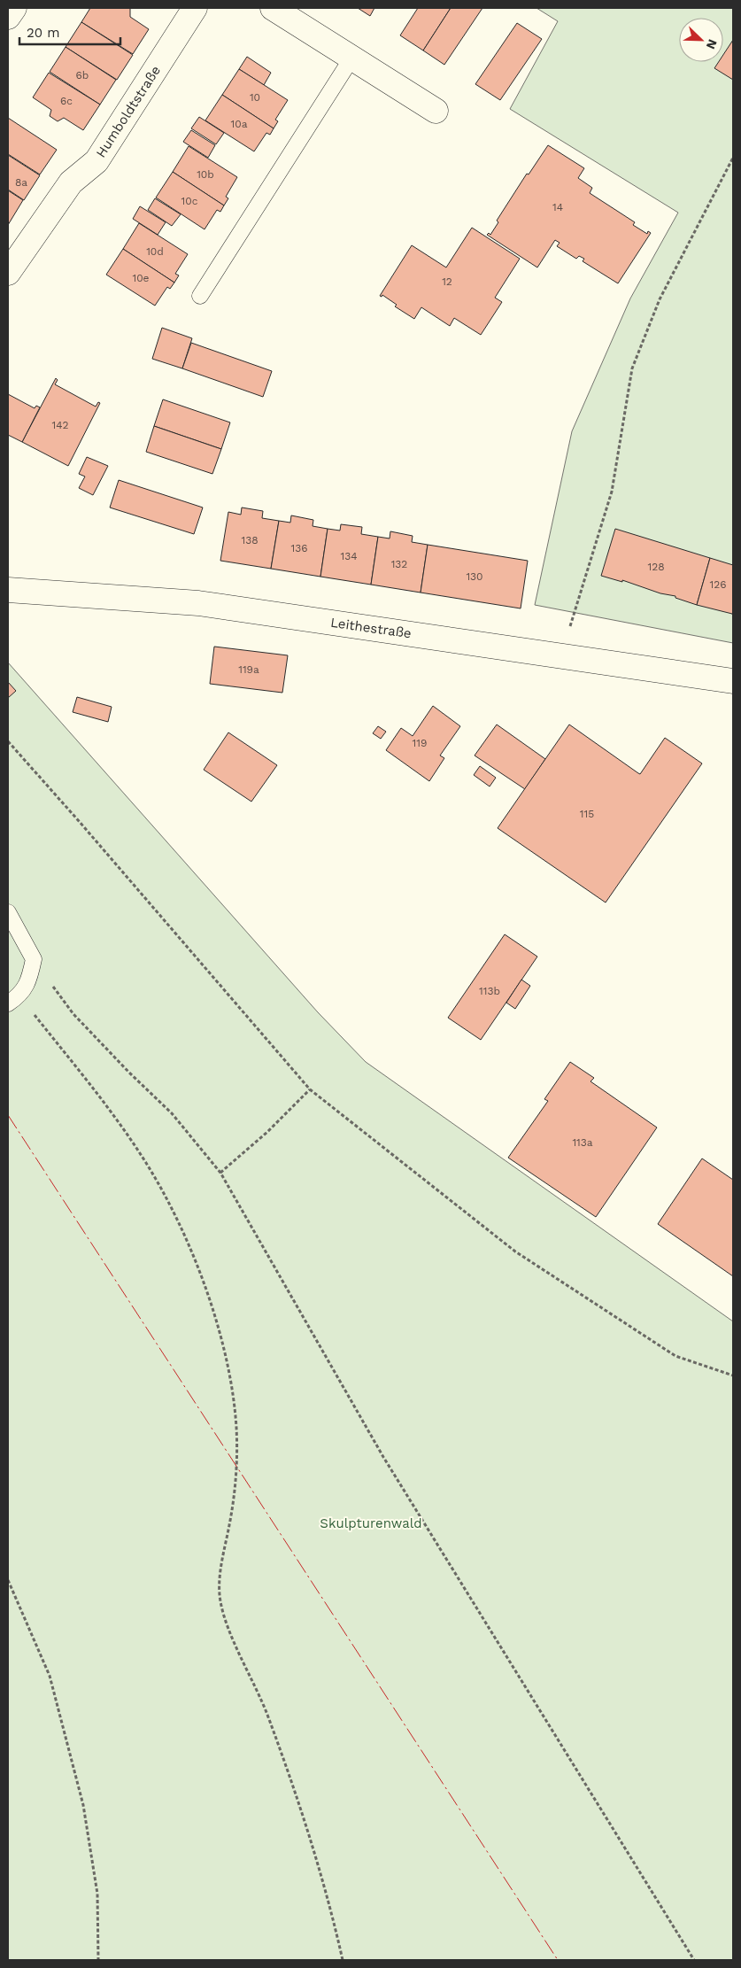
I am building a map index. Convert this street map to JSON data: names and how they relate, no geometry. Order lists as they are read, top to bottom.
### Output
{
  "streets": {
    "street": ["Humboldtstraße", "Leithestraße"]
  },
  "parks": ["Skulpturenwald"],
  "house_numbers": [
    "6b",
    "10",
    "6c",
    "10a",
    "10b",
    "8a",
    "10c",
    "14",
    "10d",
    "10e",
    "12",
    "142",
    "138",
    "136",
    "134",
    "132",
    "128",
    "130",
    "126",
    "119a",
    "119",
    "115",
    "113b",
    "113a"
  ],
  "scale_bar": "20 m",
  "north": "bottom right"
}
